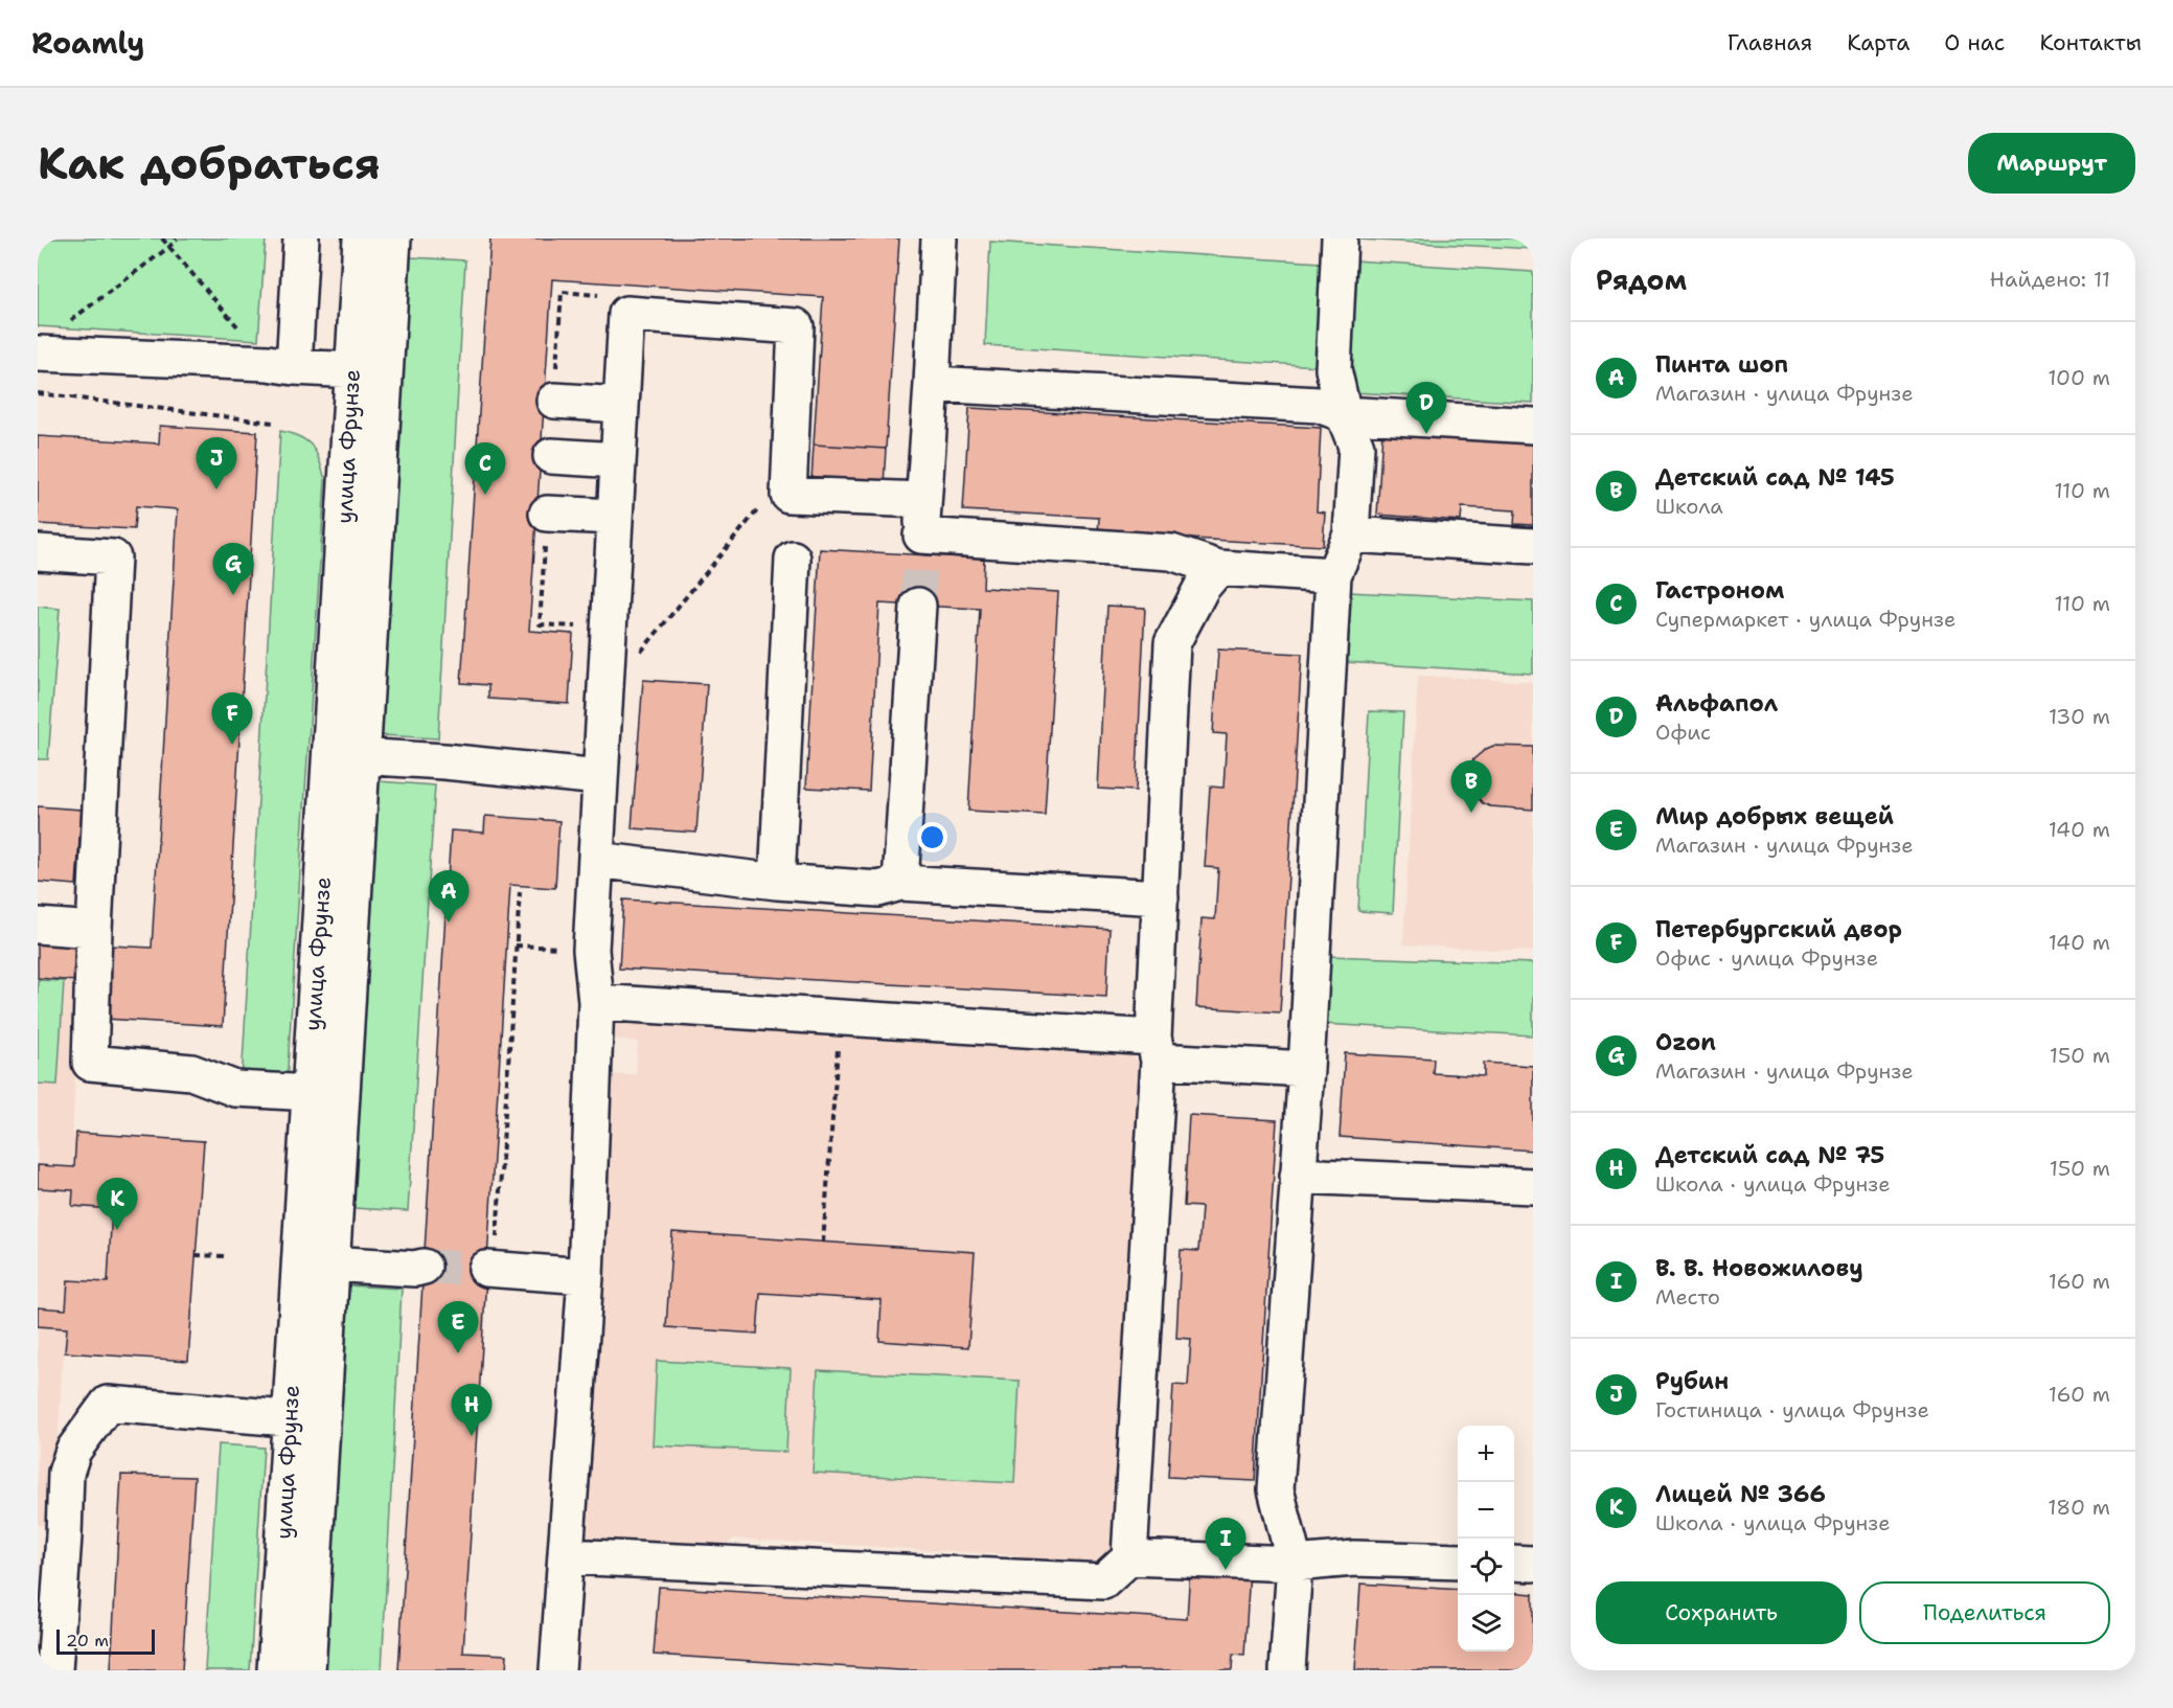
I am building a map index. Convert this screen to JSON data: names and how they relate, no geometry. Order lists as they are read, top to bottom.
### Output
{
  "streets": {
    "street": ["улица Фрунзе"]
  },
  "scale_bar": "20 m",
  "page": {
    "header": "Roamly",
    "nav": [
      "Главная",
      "Карта",
      "О нас",
      "Контакты"
    ],
    "buttons": [
      "Маршрут",
      ["Сохранить", "Поделиться"]
    ],
    "title": "Как добраться",
    "heading": ["Рядом", "Найдено: 11"],
    "list": [
      {
        "mark": "A",
        "name": "Пинта шоп",
        "note": "Магазин · улица Фрунзе",
        "value": "100 m"
      },
      {
        "mark": "B",
        "name": "Детский сад № 145",
        "note": "Школа",
        "value": "110 m"
      },
      {
        "mark": "C",
        "name": "Гастроном",
        "note": "Супермаркет · улица Фрунзе",
        "value": "110 m"
      },
      {
        "mark": "D",
        "name": "Альфапол",
        "note": "Офис",
        "value": "130 m"
      },
      {
        "mark": "E",
        "name": "Мир добрых вещей",
        "note": "Магазин · улица Фрунзе",
        "value": "140 m"
      },
      {
        "mark": "F",
        "name": "Петербургский двор",
        "note": "Офис · улица Фрунзе",
        "value": "140 m"
      },
      {
        "mark": "G",
        "name": "Ozon",
        "note": "Магазин · улица Фрунзе",
        "value": "150 m"
      },
      {
        "mark": "H",
        "name": "Детский сад № 75",
        "note": "Школа · улица Фрунзе",
        "value": "150 m"
      },
      {
        "mark": "I",
        "name": "В. В. Новожилову",
        "note": "Место",
        "value": "160 m"
      },
      {
        "mark": "J",
        "name": "Рубин",
        "note": "Гостиница · улица Фрунзе",
        "value": "160 m"
      },
      {
        "mark": "K",
        "name": "Лицей № 366",
        "note": "Школа · улица Фрунзе",
        "value": "180 m"
      }
    ],
    "pins": [
      "D",
      "J",
      "C",
      "G",
      "F",
      "B",
      "A",
      "K",
      "E",
      "H",
      "I"
    ],
    "map_buttons": ["+", "−"],
    "scale": "20 m"
  }
}
